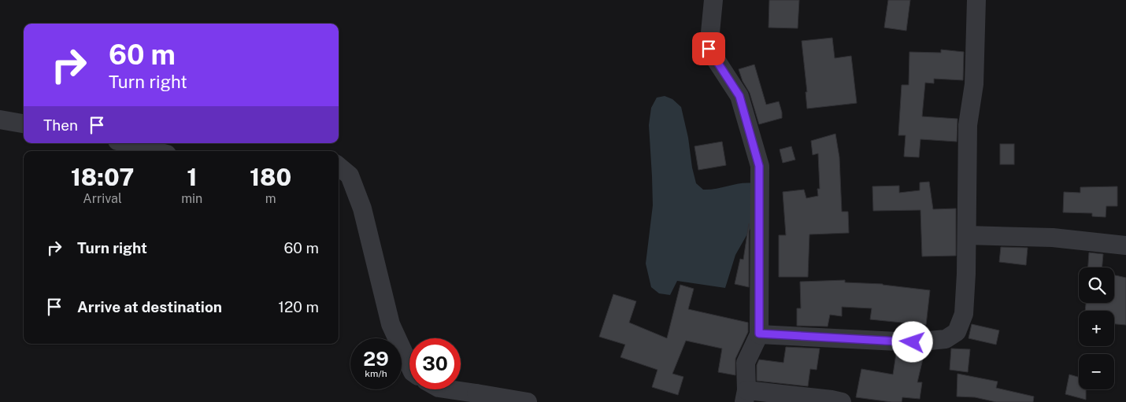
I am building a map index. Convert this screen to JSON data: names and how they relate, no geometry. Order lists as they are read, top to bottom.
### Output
{
  "page": {
    "turn": ["60 m", "Turn right"],
    "then": "Then",
    "eta": [
      "18:07",
      "Arrival",
      "1",
      "min",
      "180",
      "m"
    ],
    "list": [
      {
        "name": "Turn right",
        "value": "60 m"
      },
      {
        "name": "Arrive at destination",
        "value": "120 m"
      }
    ],
    "map_buttons": ["+", "−"],
    "speed": "29 km/h",
    "limit": "30"
  }
}
